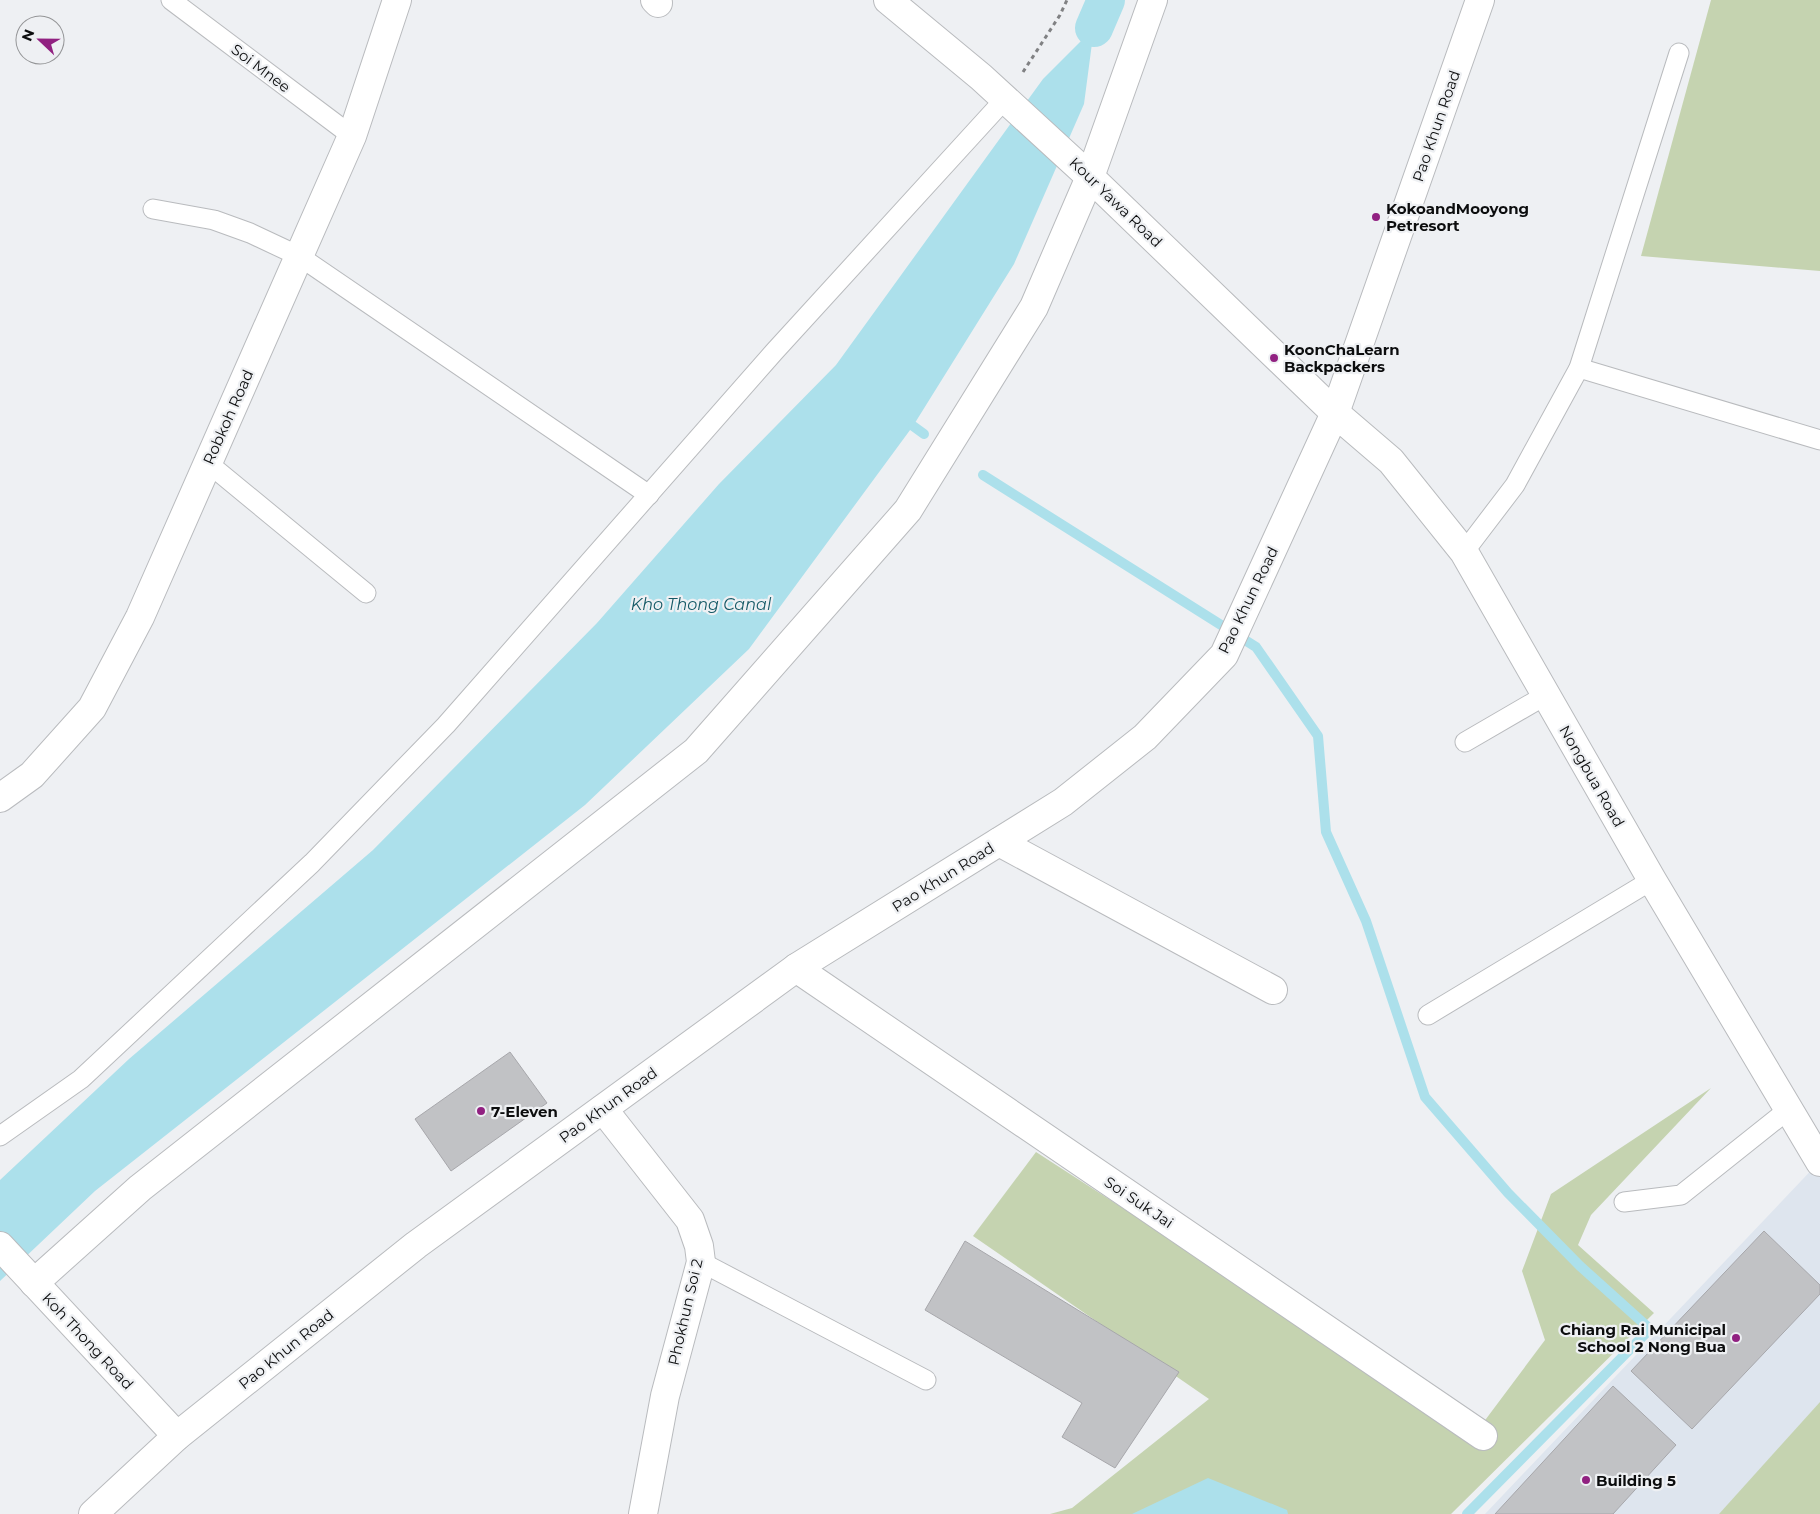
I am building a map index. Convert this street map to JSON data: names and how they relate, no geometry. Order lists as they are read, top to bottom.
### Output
{
  "streets": {
    "street": [
      "Pao Khun Road",
      "Kour Yawa Road",
      "Robkoh Road",
      "Nongbua Road",
      "Soi Suk Jai",
      "Phokhun Soi 2",
      "Koh Thong Road"
    ],
    "lane": ["Soi Mnee"]
  },
  "crossings": [
    ["Soi Mnee", "Robkoh Road"],
    ["Pao Khun Road", "Kour Yawa Road"],
    ["Pao Khun Road", "Nongbua Road"],
    ["Pao Khun Road", "Soi Suk Jai"],
    ["Pao Khun Road", "Phokhun Soi 2"],
    ["Pao Khun Road", "Koh Thong Road"],
    ["Kour Yawa Road", "Nongbua Road"]
  ],
  "water": ["Kho Thong Canal"],
  "places": [
    "KokoandMooyong Petresort",
    "KoonChaLearn Backpackers",
    "7-Eleven",
    "Chiang Rai Municipal School 2 Nong Bua",
    "Building 5"
  ],
  "north": "left"
}
